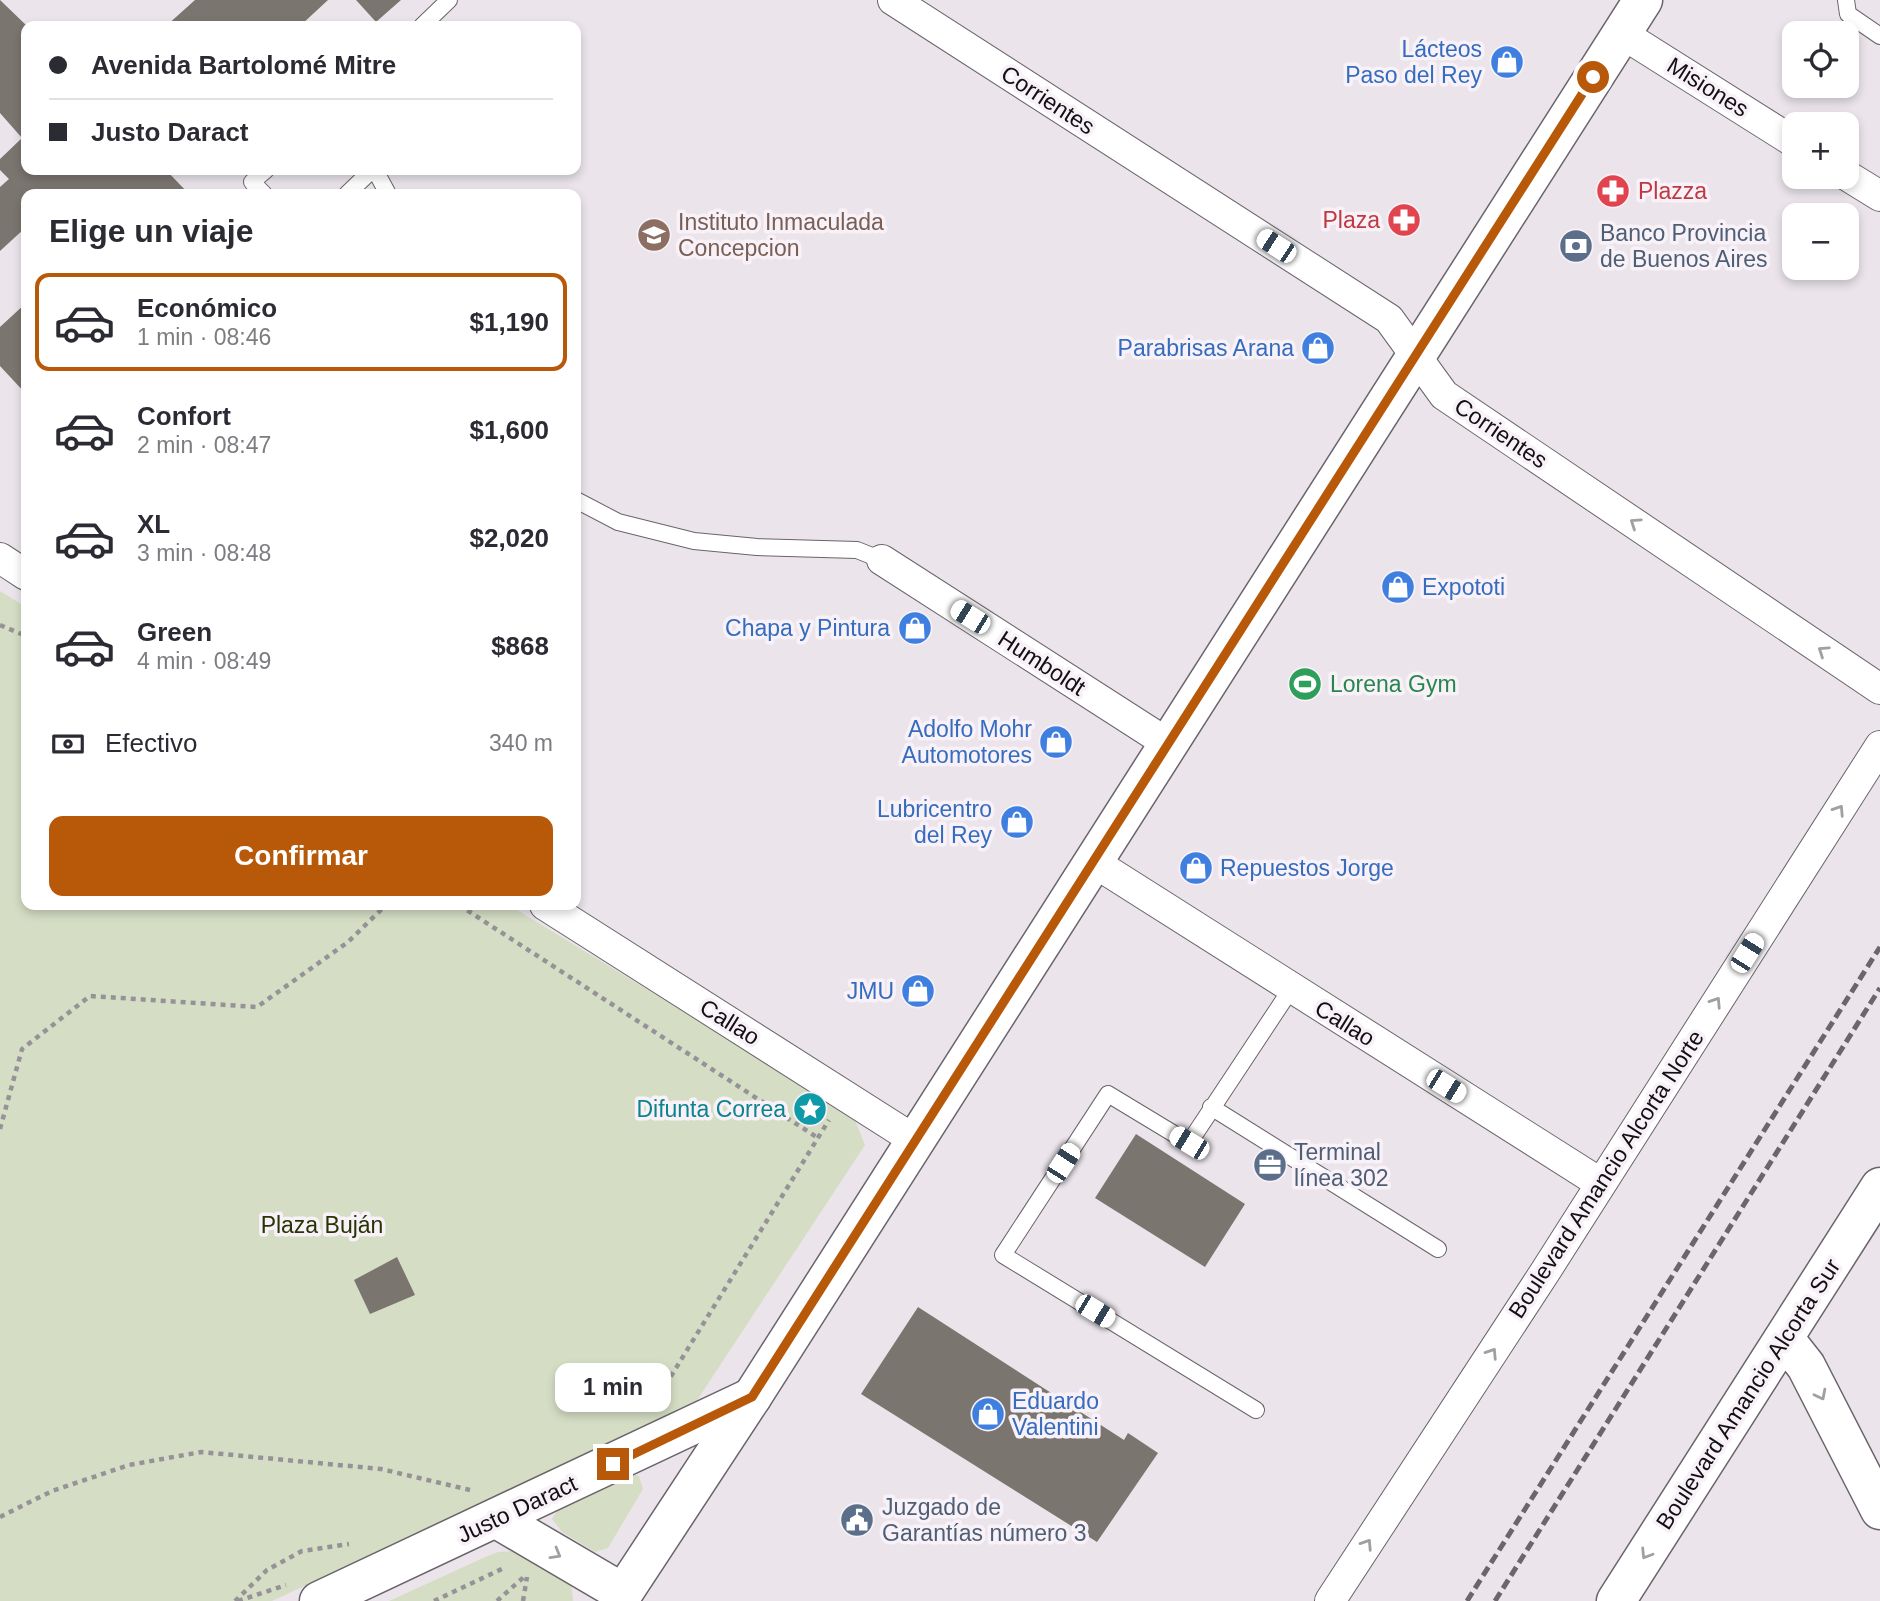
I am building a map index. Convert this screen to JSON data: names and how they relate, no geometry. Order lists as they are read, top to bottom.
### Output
{
  "streets": {
    "main road": ["Boulevard Amancio Alcorta Sur", "Justo Daract"],
    "street": [
      "Misiones",
      "Corrientes",
      "Humboldt",
      "Callao",
      "Boulevard Amancio Alcorta Norte"
    ]
  },
  "crossings": [
    ["Callao", "Boulevard Amancio Alcorta Norte"]
  ],
  "one_way": ["Corrientes", "Boulevard Amancio Alcorta Norte", "Boulevard Amancio Alcorta Sur"],
  "parks": ["Plaza Buján"],
  "places": {
    "shop": [
      "Lácteos Paso del Rey",
      "Parabrisas Arana",
      "Expototi",
      "Chapa y Pintura",
      "Adolfo Mohr Automotores",
      "Lubricentro del Rey",
      "Repuestos Jorge",
      "JMU",
      "Eduardo Valentini"
    ],
    "pharmacy": ["Plazza", "Plaza"],
    "school or university": ["Instituto Inmaculada Concepcion"],
    "bank": ["Banco Provincia de Buenos Aires"],
    "sports": ["Lorena Gym"],
    "place": ["Difunta Correa"],
    "office": ["Terminal línea 302"],
    "public building": ["Juzgado de Garantías número 3"]
  },
  "page": {
    "map_buttons": ["+", "−"],
    "banner": ["Avenida Bartolomé Mitre", "Justo Daract"],
    "heading": "Elige un viaje",
    "list": [
      {
        "name": "Económico",
        "note": "1 min · 08:46",
        "value": "$1,190"
      },
      {
        "name": "Confort",
        "note": "2 min · 08:47",
        "value": "$1,600"
      },
      {
        "name": "XL",
        "note": "3 min · 08:48",
        "value": "$2,020"
      },
      {
        "name": "Green",
        "note": "4 min · 08:49",
        "value": "$868"
      }
    ],
    "pay": ["Efectivo", "340 m"],
    "buttons": "Confirmar",
    "bubble": "1 min"
  }
}
